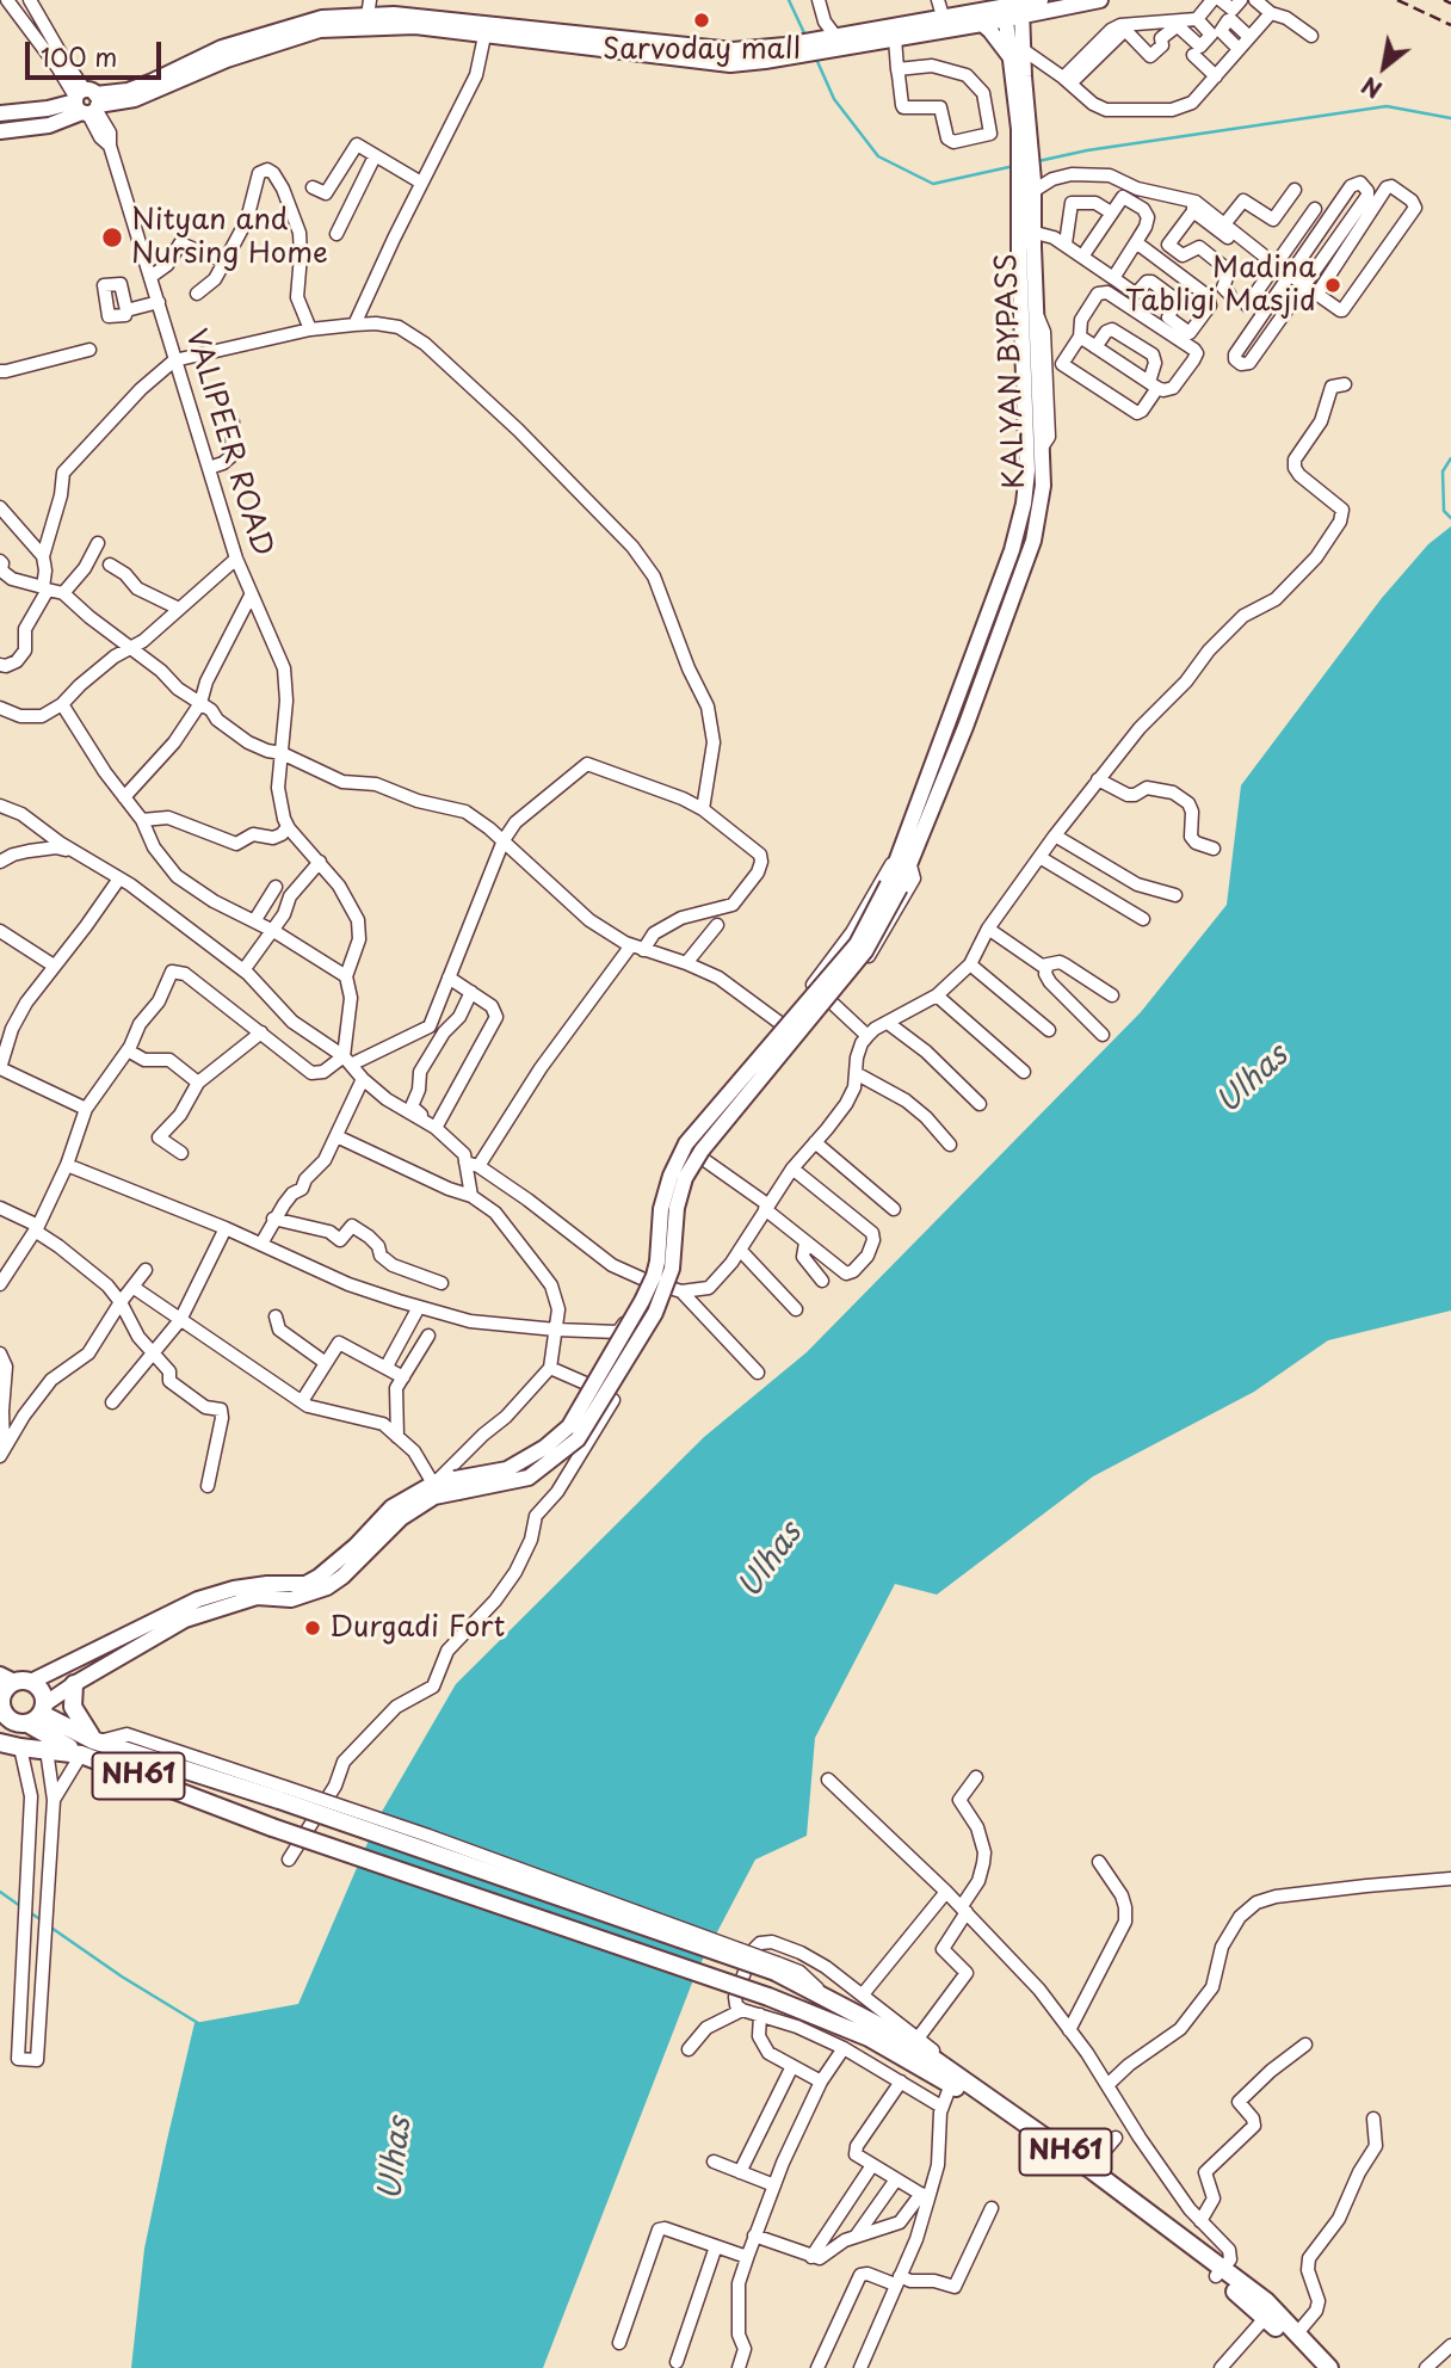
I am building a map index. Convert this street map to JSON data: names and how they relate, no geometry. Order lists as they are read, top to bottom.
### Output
{
  "streets": {
    "highway": ["NH61"],
    "main road": ["KALYAN BYPASS"],
    "street": ["VALIPEER ROAD"]
  },
  "water": ["Ulhas"],
  "places": [
    "Sarvoday mall",
    "Nityan and Nursing Home",
    "Madina Tabligi Masjid",
    "Durgadi Fort"
  ],
  "scale_bar": "100 m",
  "north": "bottom left"
}
